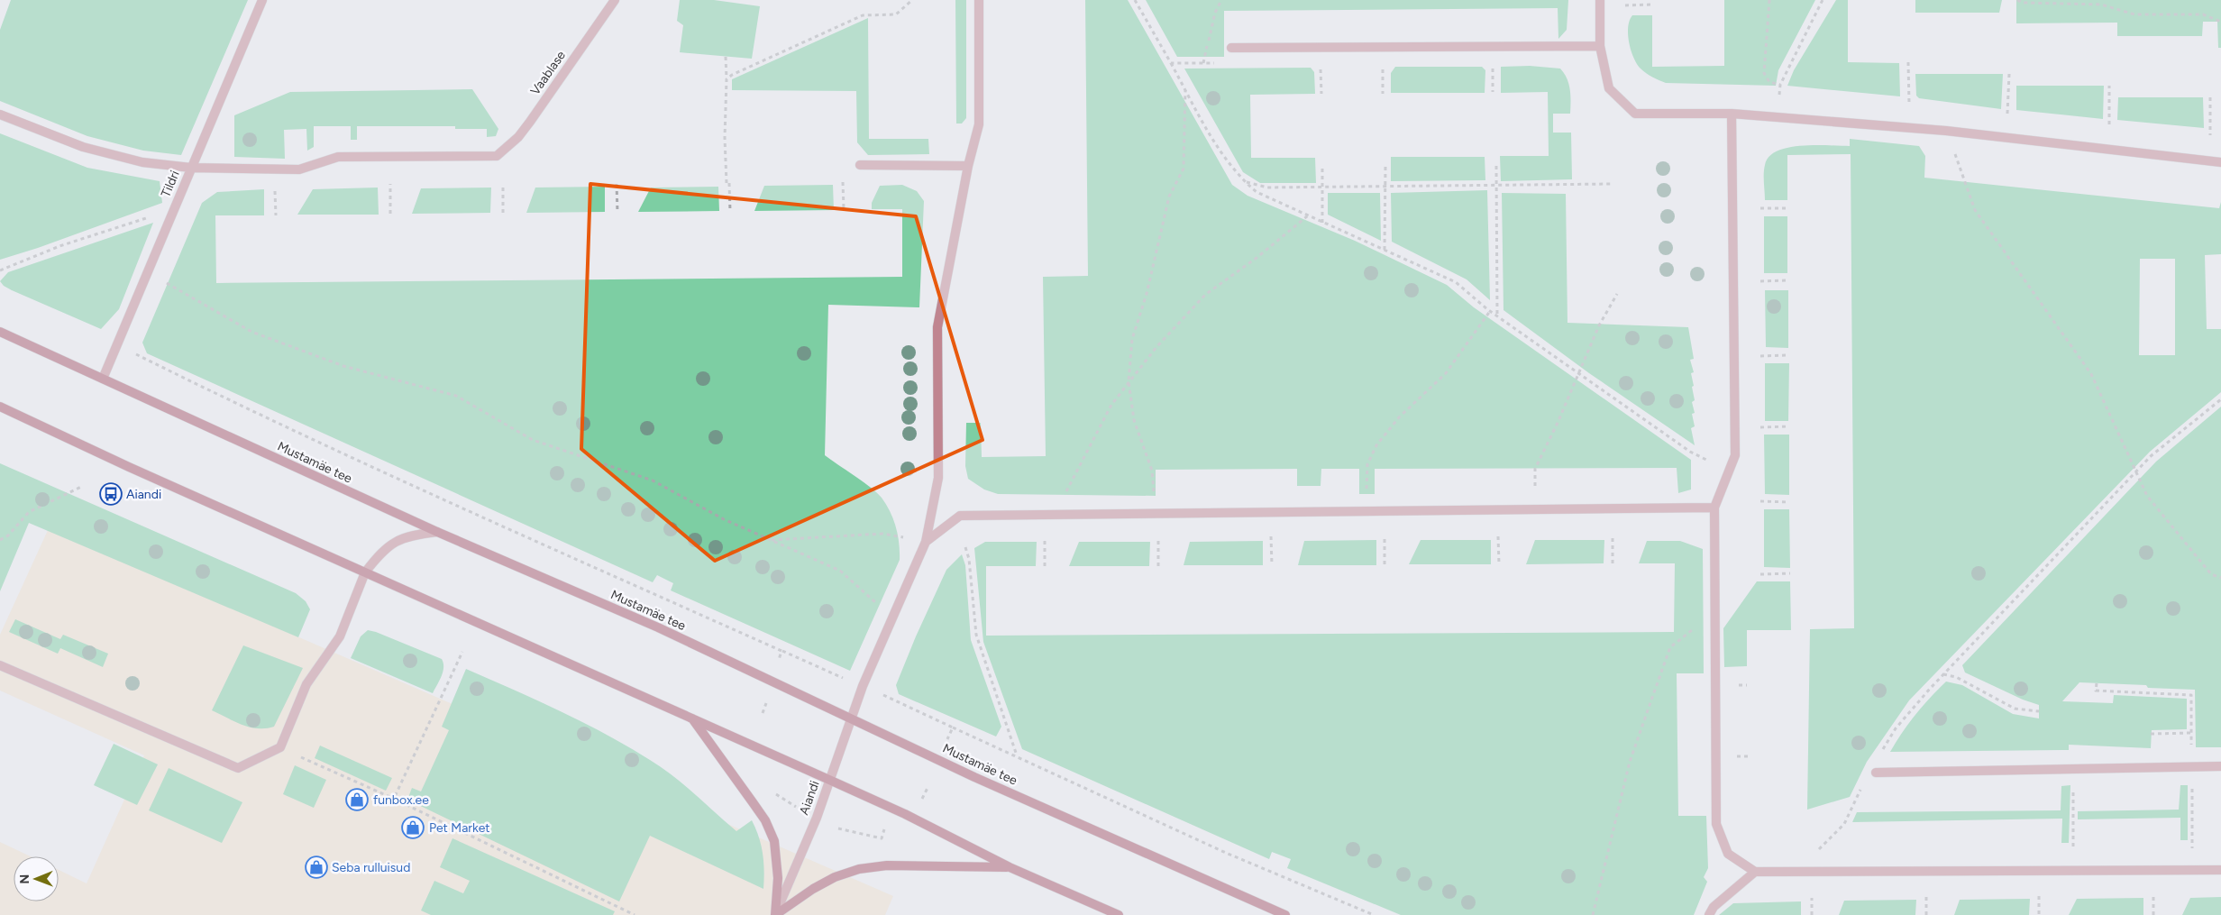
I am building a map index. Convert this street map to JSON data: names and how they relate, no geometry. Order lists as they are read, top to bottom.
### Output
{
  "streets": {
    "main road": ["Mustamäe tee"],
    "street": ["Vaablase", "Tildri", "Aiandi"]
  },
  "crossings": [
    ["Vaablase", "Tildri"],
    ["Tildri", "Mustamäe tee"],
    ["Mustamäe tee", "Aiandi"]
  ],
  "places": {
    "bus stop": ["Aiandi"],
    "shop": ["funbox.ee", "Pet Market", "Seba rulluisud"]
  },
  "north": "left"
}
